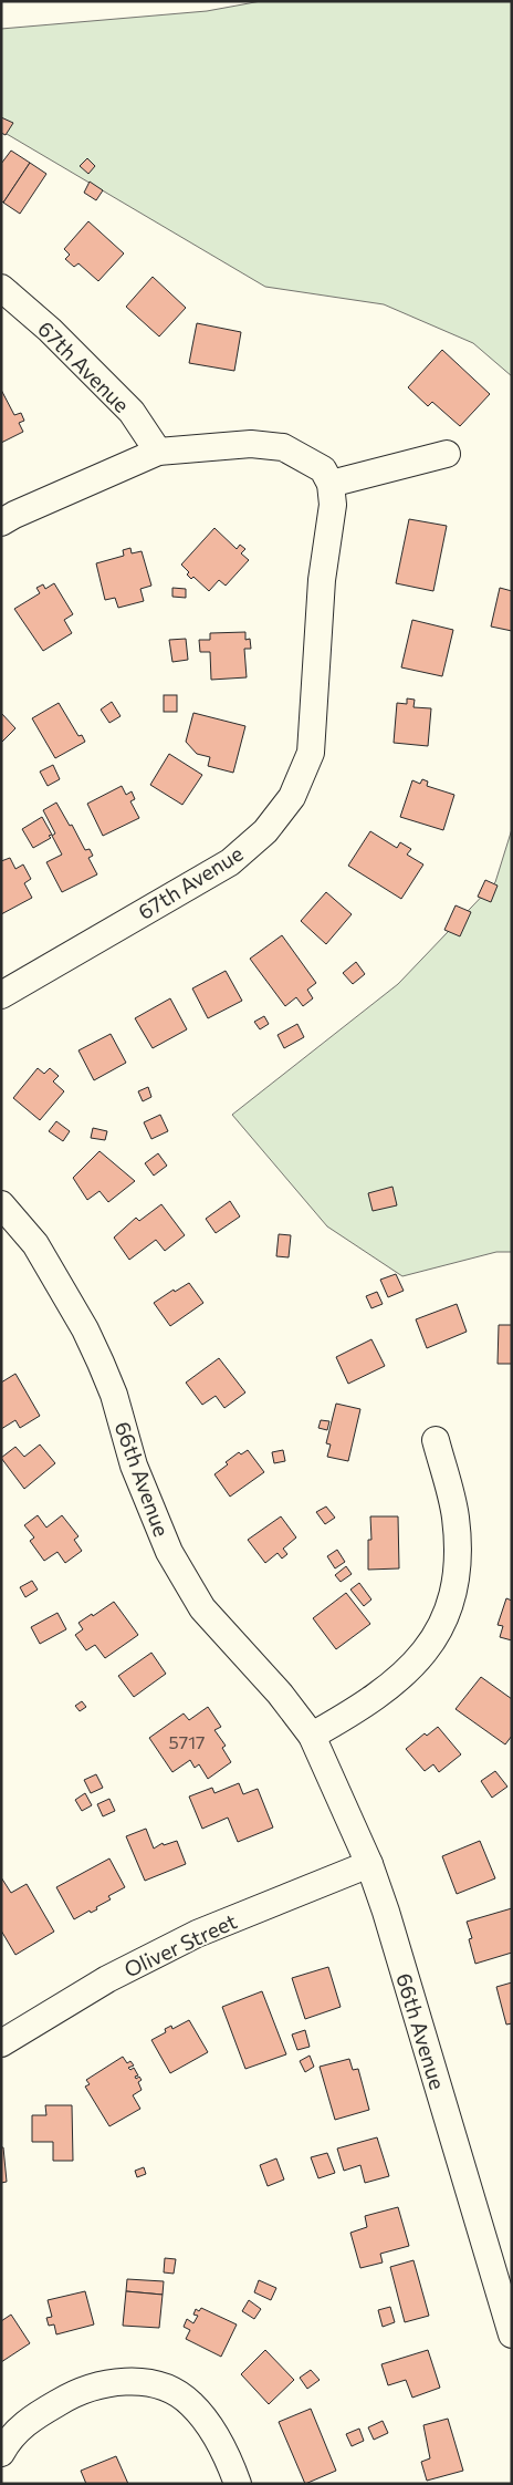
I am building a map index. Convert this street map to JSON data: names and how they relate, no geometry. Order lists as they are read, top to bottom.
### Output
{
  "streets": {
    "street": ["67th Avenue", "66th Avenue", "Oliver Street"]
  },
  "crossings": [
    ["66th Avenue", "Oliver Street"]
  ],
  "house_numbers": ["5717"]
}
